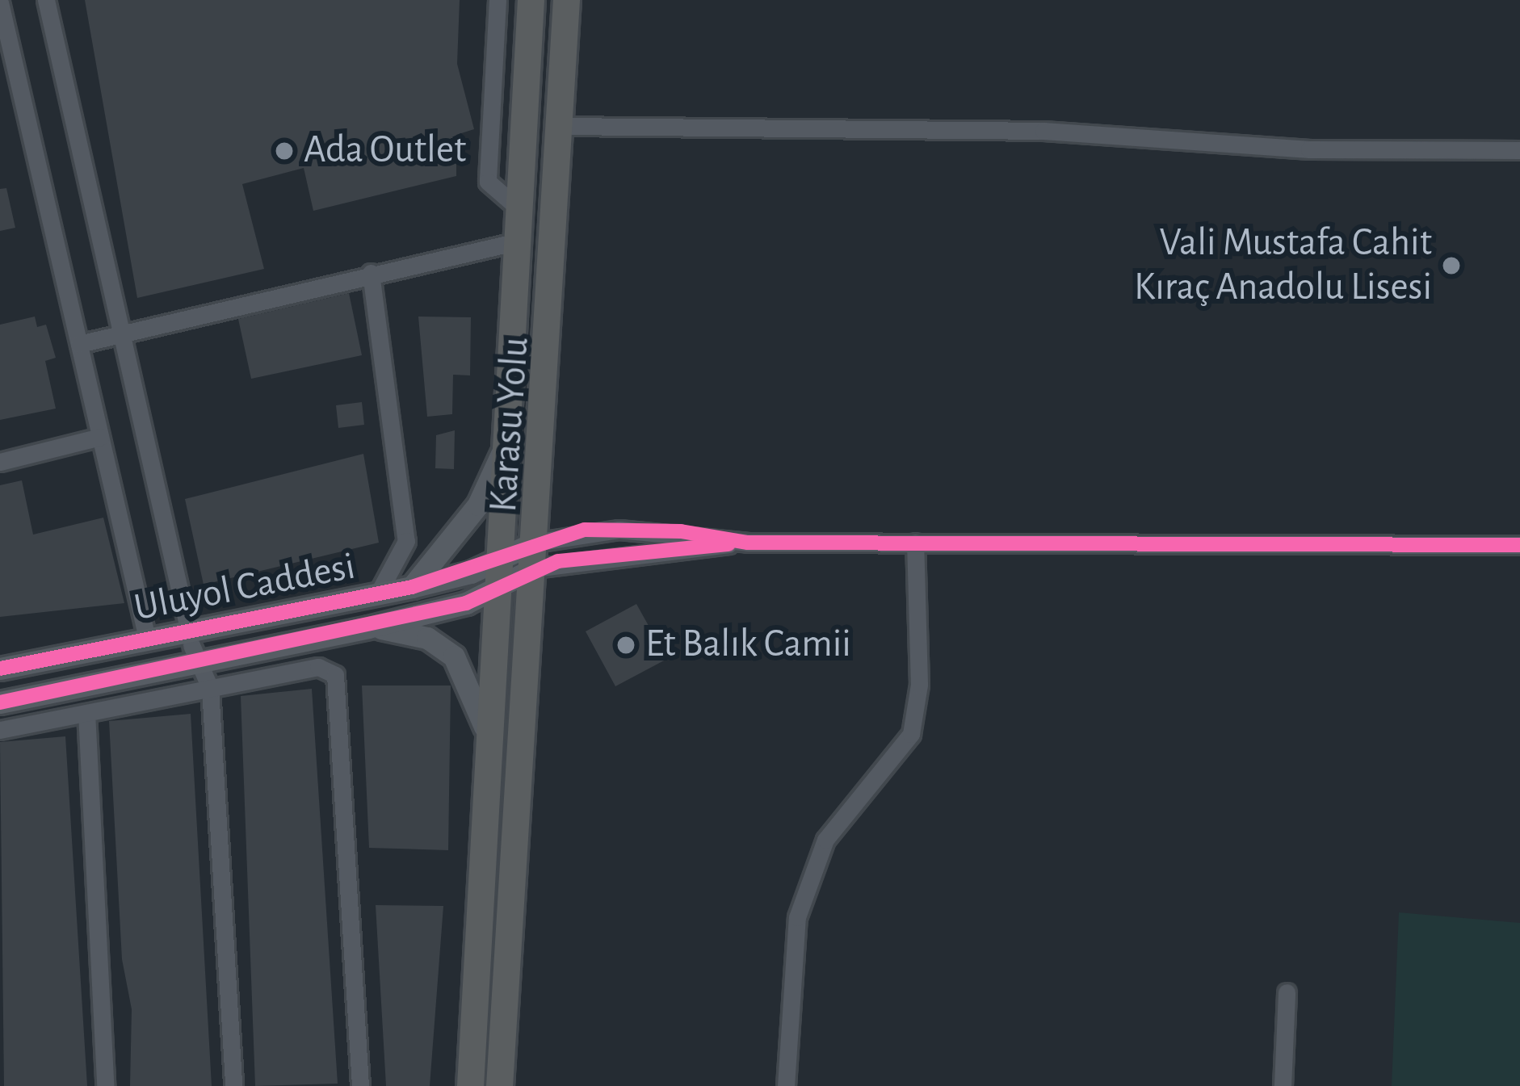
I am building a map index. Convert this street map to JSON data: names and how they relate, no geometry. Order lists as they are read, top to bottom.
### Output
{
  "streets": {
    "highway": ["Karasu Yolu"],
    "main road": ["Uluyol Caddesi"]
  },
  "crossings": [
    ["Karasu Yolu", "Uluyol Caddesi"]
  ],
  "places": ["Ada Outlet", "Vali Mustafa Cahit Kıraç Anadolu Lisesi", "Et Balık Camii"]
}
